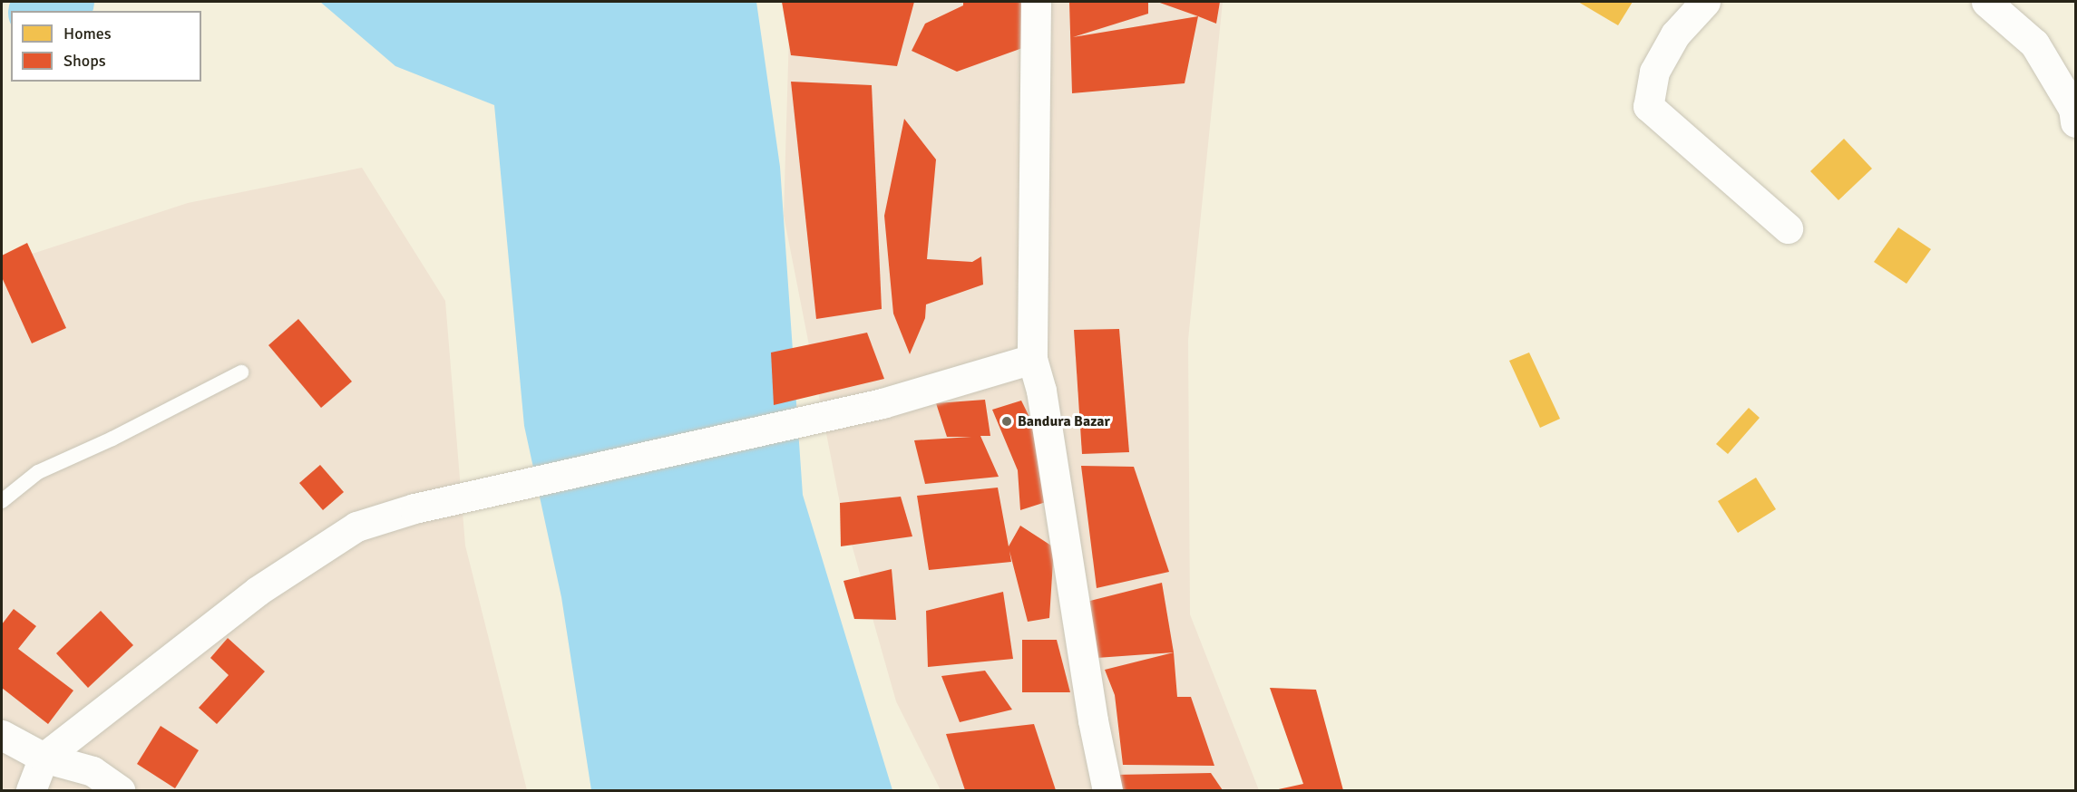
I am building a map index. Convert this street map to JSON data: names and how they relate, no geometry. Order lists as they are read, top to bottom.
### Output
{
  "places": ["Bandura Bazar"],
  "legend": ["Homes", "Shops"]
}
